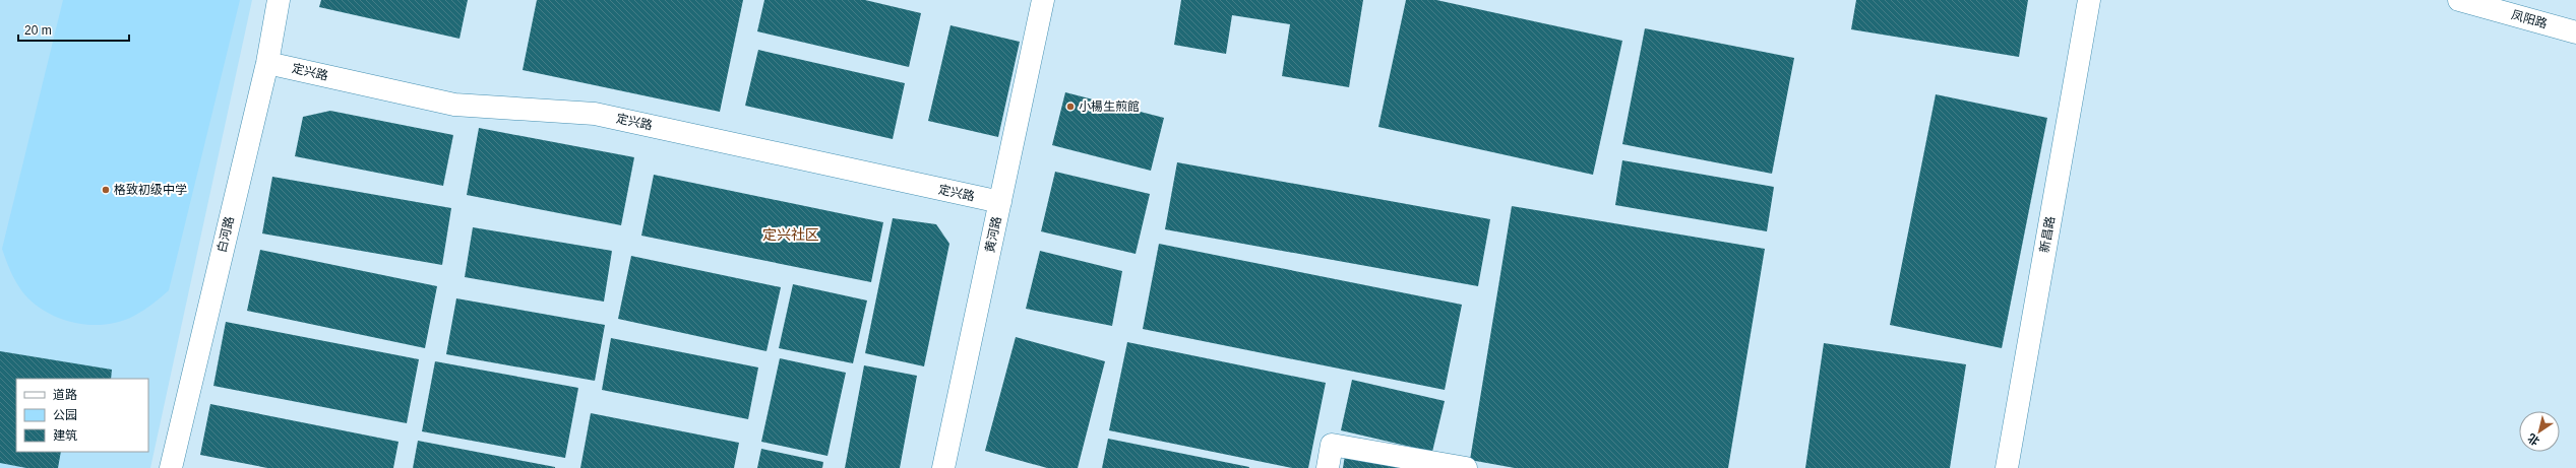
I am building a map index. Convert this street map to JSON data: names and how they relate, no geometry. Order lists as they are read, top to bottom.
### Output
{
  "streets": {
    "street": [
      "凤阳路",
      "定兴路",
      "白河路",
      "黄河路",
      "新昌路"
    ]
  },
  "crossings": [
    ["定兴路", "白河路"],
    ["定兴路", "黄河路"]
  ],
  "districts": ["定兴社区"],
  "places": ["小楊生煎館", "格致初级中学"],
  "legend": ["道路", "公园", "建筑"],
  "scale_bar": "20 m",
  "north": "bottom left"
}
